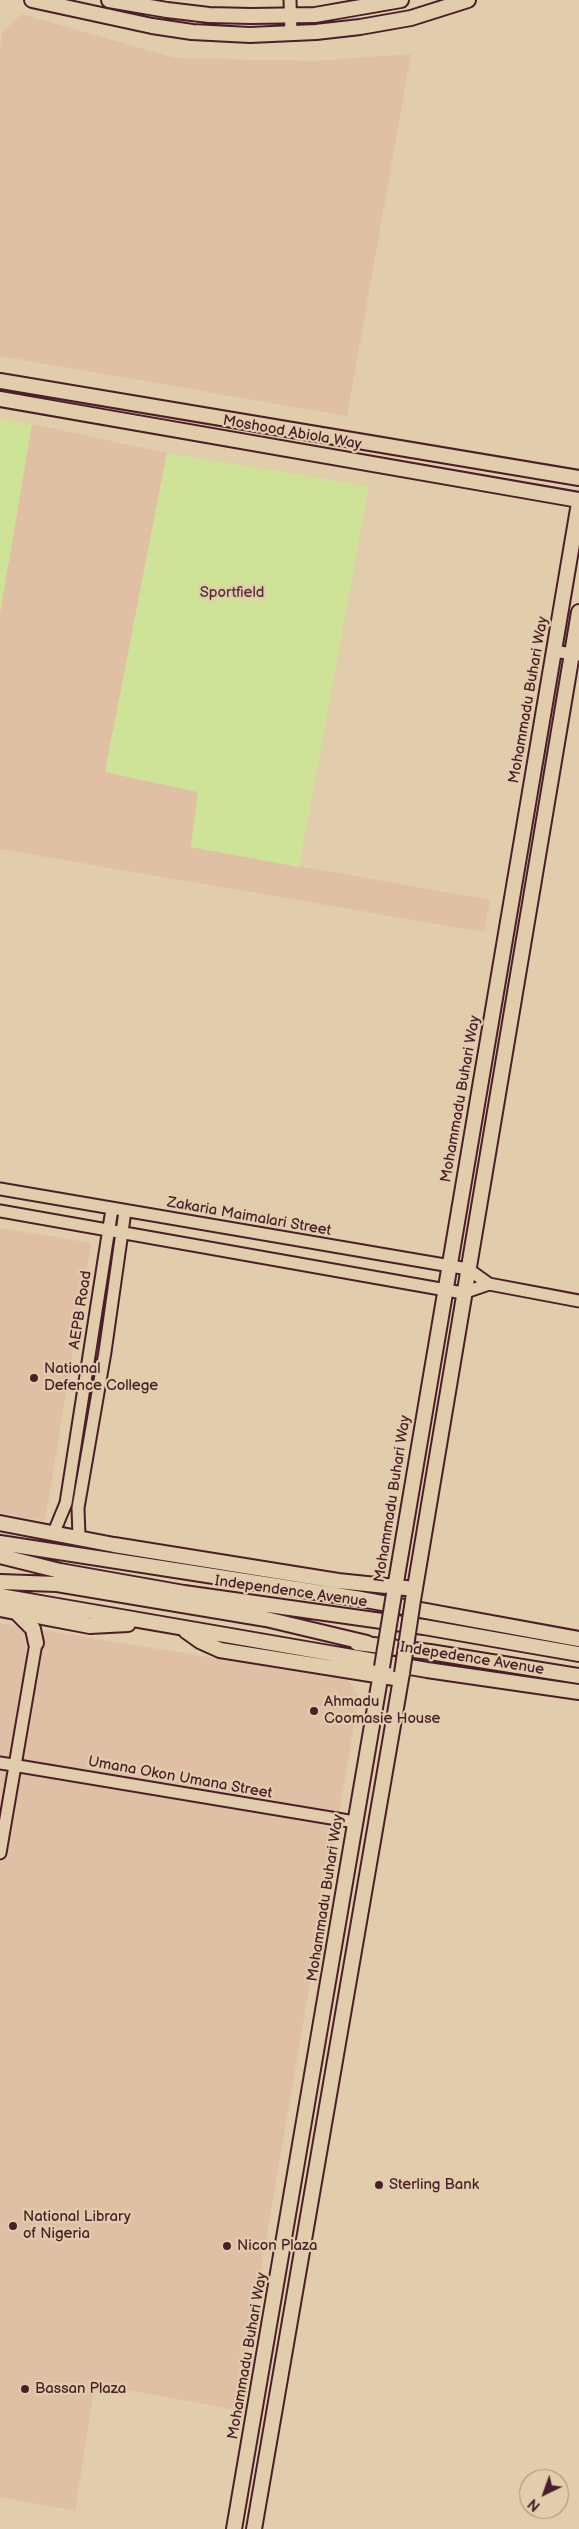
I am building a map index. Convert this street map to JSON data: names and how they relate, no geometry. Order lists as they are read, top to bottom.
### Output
{
  "streets": {
    "main road": [
      "Moshood Abiola Way",
      "Mohammadu Buhari Way",
      "Independence Avenue",
      "Indepedence Avenue"
    ],
    "street": ["Zakaria Maimalari Street", "AEPB Road", "Umana Okon Umana Street"]
  },
  "crossings": [
    ["Moshood Abiola Way", "Mohammadu Buhari Way"],
    ["Mohammadu Buhari Way", "Zakaria Maimalari Street"],
    ["Mohammadu Buhari Way", "Umana Okon Umana Street"],
    ["Zakaria Maimalari Street", "AEPB Road"]
  ],
  "parks": ["Sportfield"],
  "places": [
    "National Defence College",
    "Ahmadu Coomasie House",
    "Sterling Bank",
    "National Library of Nigeria",
    "Nicon Plaza",
    "Bassan Plaza"
  ],
  "north": "bottom left"
}
